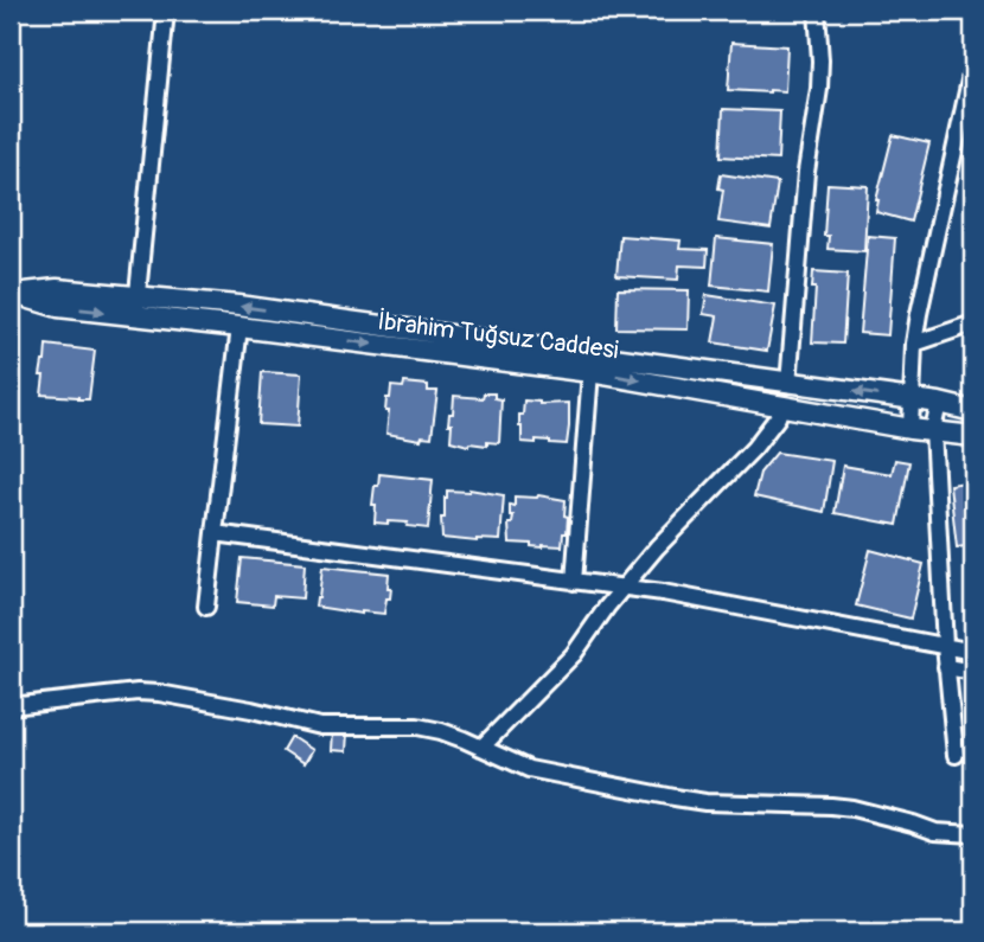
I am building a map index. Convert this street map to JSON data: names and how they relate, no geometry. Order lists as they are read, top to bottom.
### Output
{
  "streets": {
    "street": ["İbrahim Tuğsuz Caddesi"]
  }
}
